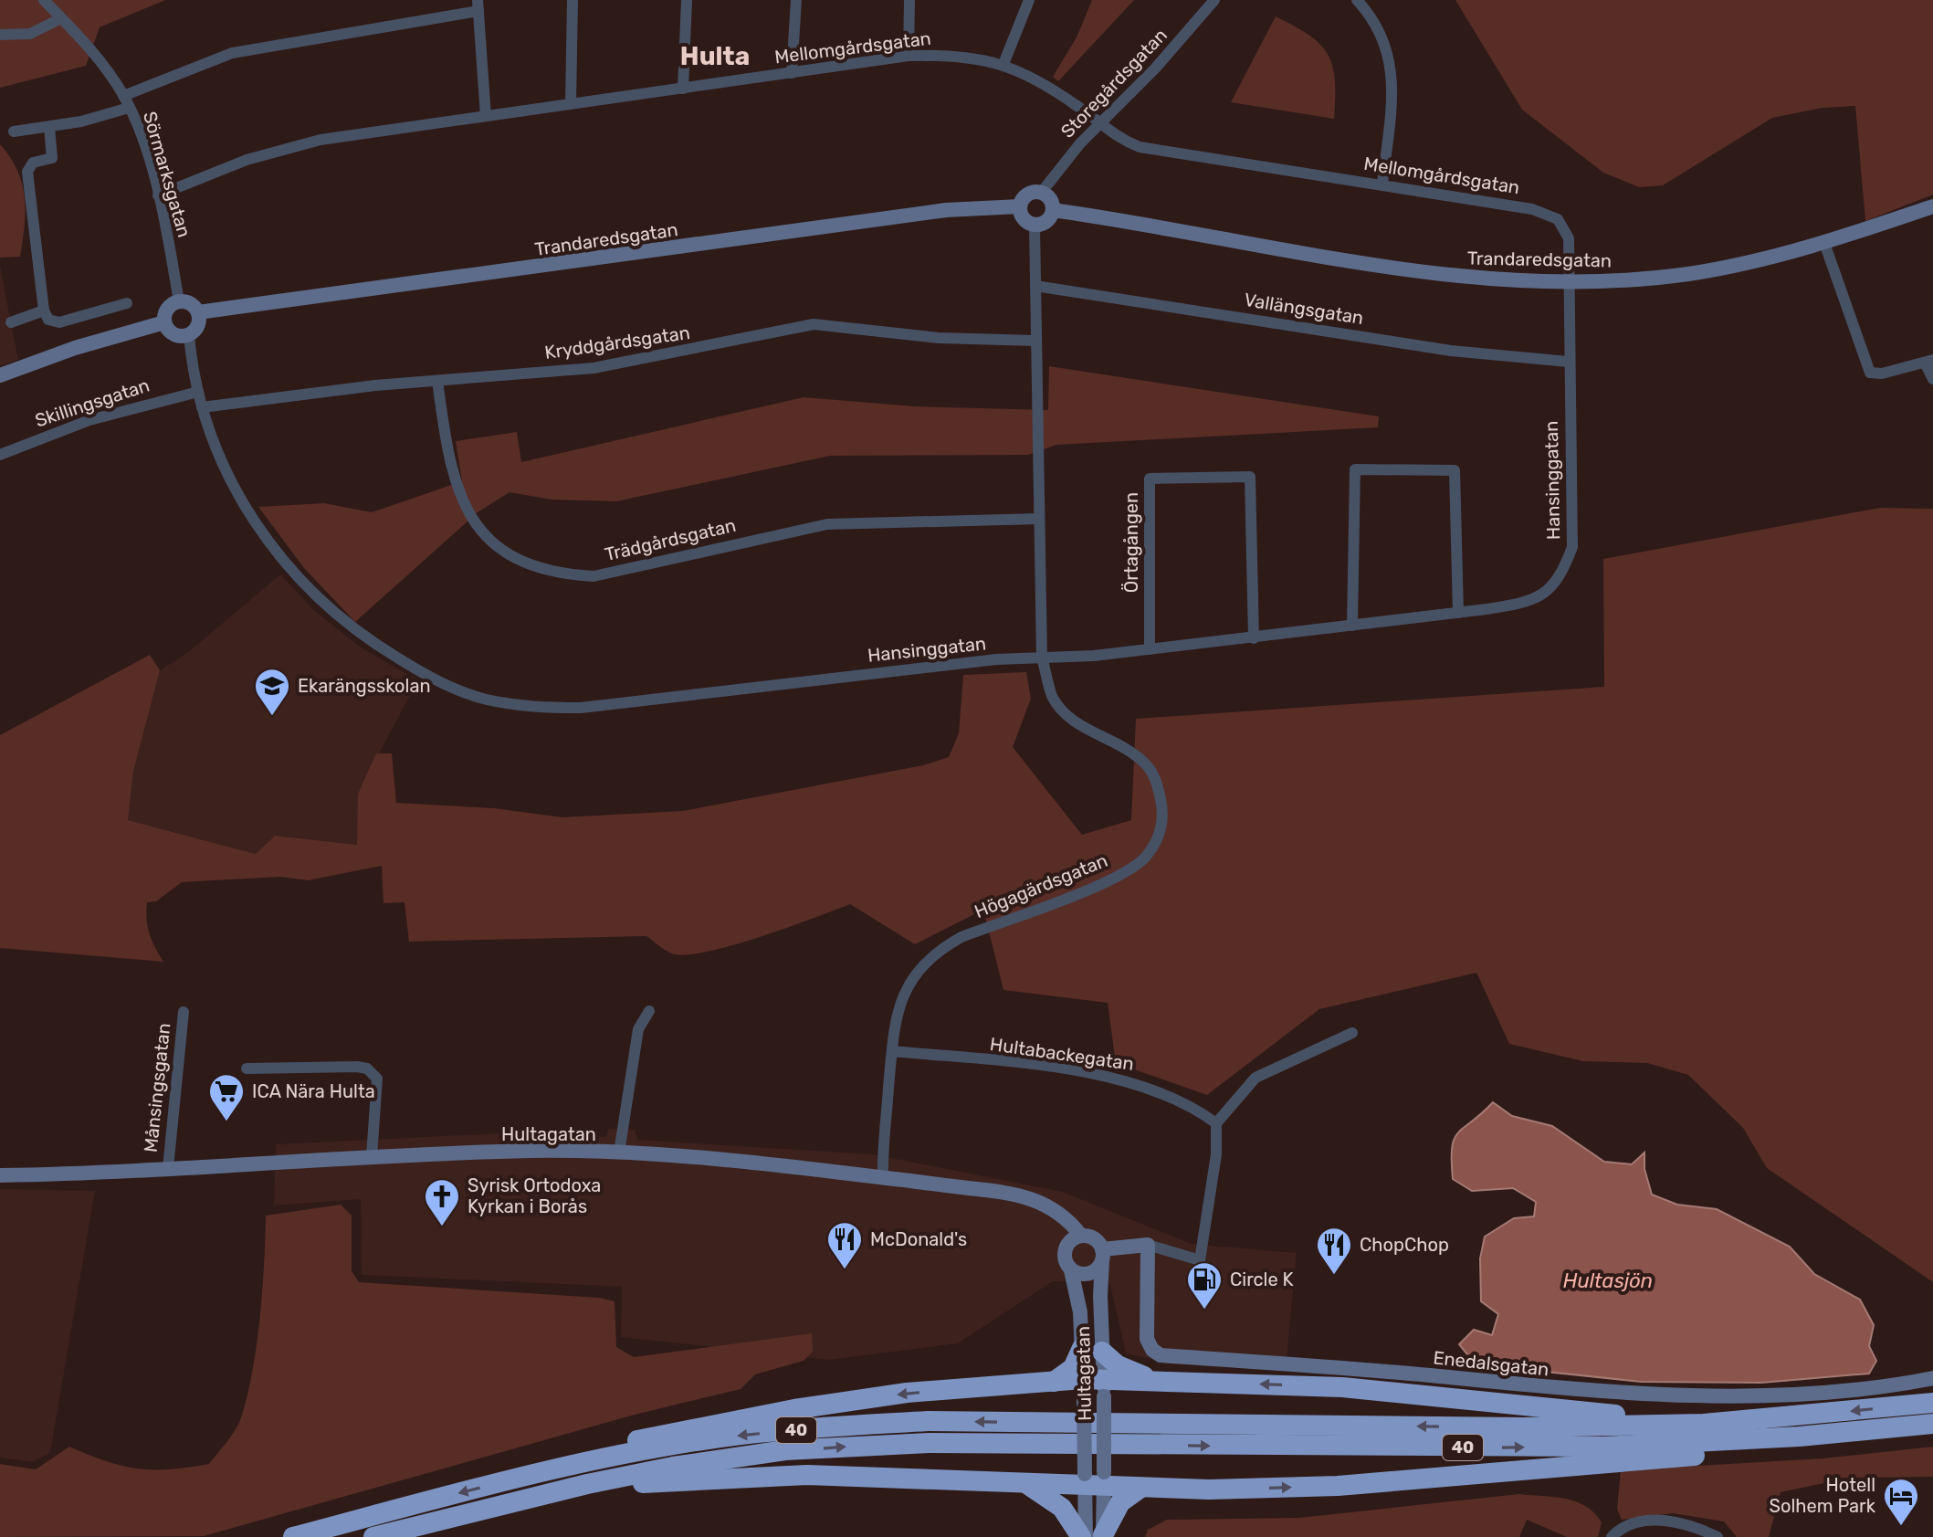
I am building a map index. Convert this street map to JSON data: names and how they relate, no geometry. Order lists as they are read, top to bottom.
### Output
{
  "streets": {
    "highway": ["40"],
    "street": [
      "Mellomgårdsgatan",
      "Storegårdsgatan",
      "Sörmarksgatan",
      "Trandaredsgatan",
      "Vallängsgatan",
      "Kryddgårdsgatan",
      "Skillingsgatan",
      "Hansinggatan",
      "Trädgårdsgatan",
      "Örtagången",
      "Högagärdsgatan",
      "Hultabackegatan",
      "Månsingsgatan",
      "Hultagatan",
      "Enedalsgatan"
    ]
  },
  "crossings": [
    ["Mellomgårdsgatan", "Storegårdsgatan"],
    ["Mellomgårdsgatan", "Sörmarksgatan"],
    ["Mellomgårdsgatan", "Trandaredsgatan"],
    ["Mellomgårdsgatan", "Hansinggatan"],
    ["Storegårdsgatan", "Trandaredsgatan"],
    ["Storegårdsgatan", "Högagärdsgatan"],
    ["Sörmarksgatan", "Trandaredsgatan"],
    ["Sörmarksgatan", "Hansinggatan"],
    ["Trandaredsgatan", "Hansinggatan"],
    ["Trandaredsgatan", "Högagärdsgatan"],
    ["Vallängsgatan", "Hansinggatan"],
    ["Vallängsgatan", "Högagärdsgatan"],
    ["Kryddgårdsgatan", "Hansinggatan"],
    ["Kryddgårdsgatan", "Trädgårdsgatan"],
    ["Kryddgårdsgatan", "Högagärdsgatan"],
    ["Skillingsgatan", "Hansinggatan"],
    ["Hansinggatan", "Örtagången"],
    ["Hansinggatan", "Högagärdsgatan"],
    ["Trädgårdsgatan", "Högagärdsgatan"],
    ["Högagärdsgatan", "Hultabackegatan"],
    ["Högagärdsgatan", "Hultagatan"],
    ["Månsingsgatan", "Hultagatan"]
  ],
  "districts": ["Hulta"],
  "water": ["Hultasjön"],
  "places": {
    "school or university": ["Ekarängsskolan"],
    "supermarket": ["ICA Nära Hulta"],
    "church": ["Syrisk Ortodoxa Kyrkan i Borås"],
    "restaurant": ["McDonald's", "ChopChop"],
    "fuel station": ["Circle K"],
    "hotel": ["Hotell Solhem Park"]
  }
}
